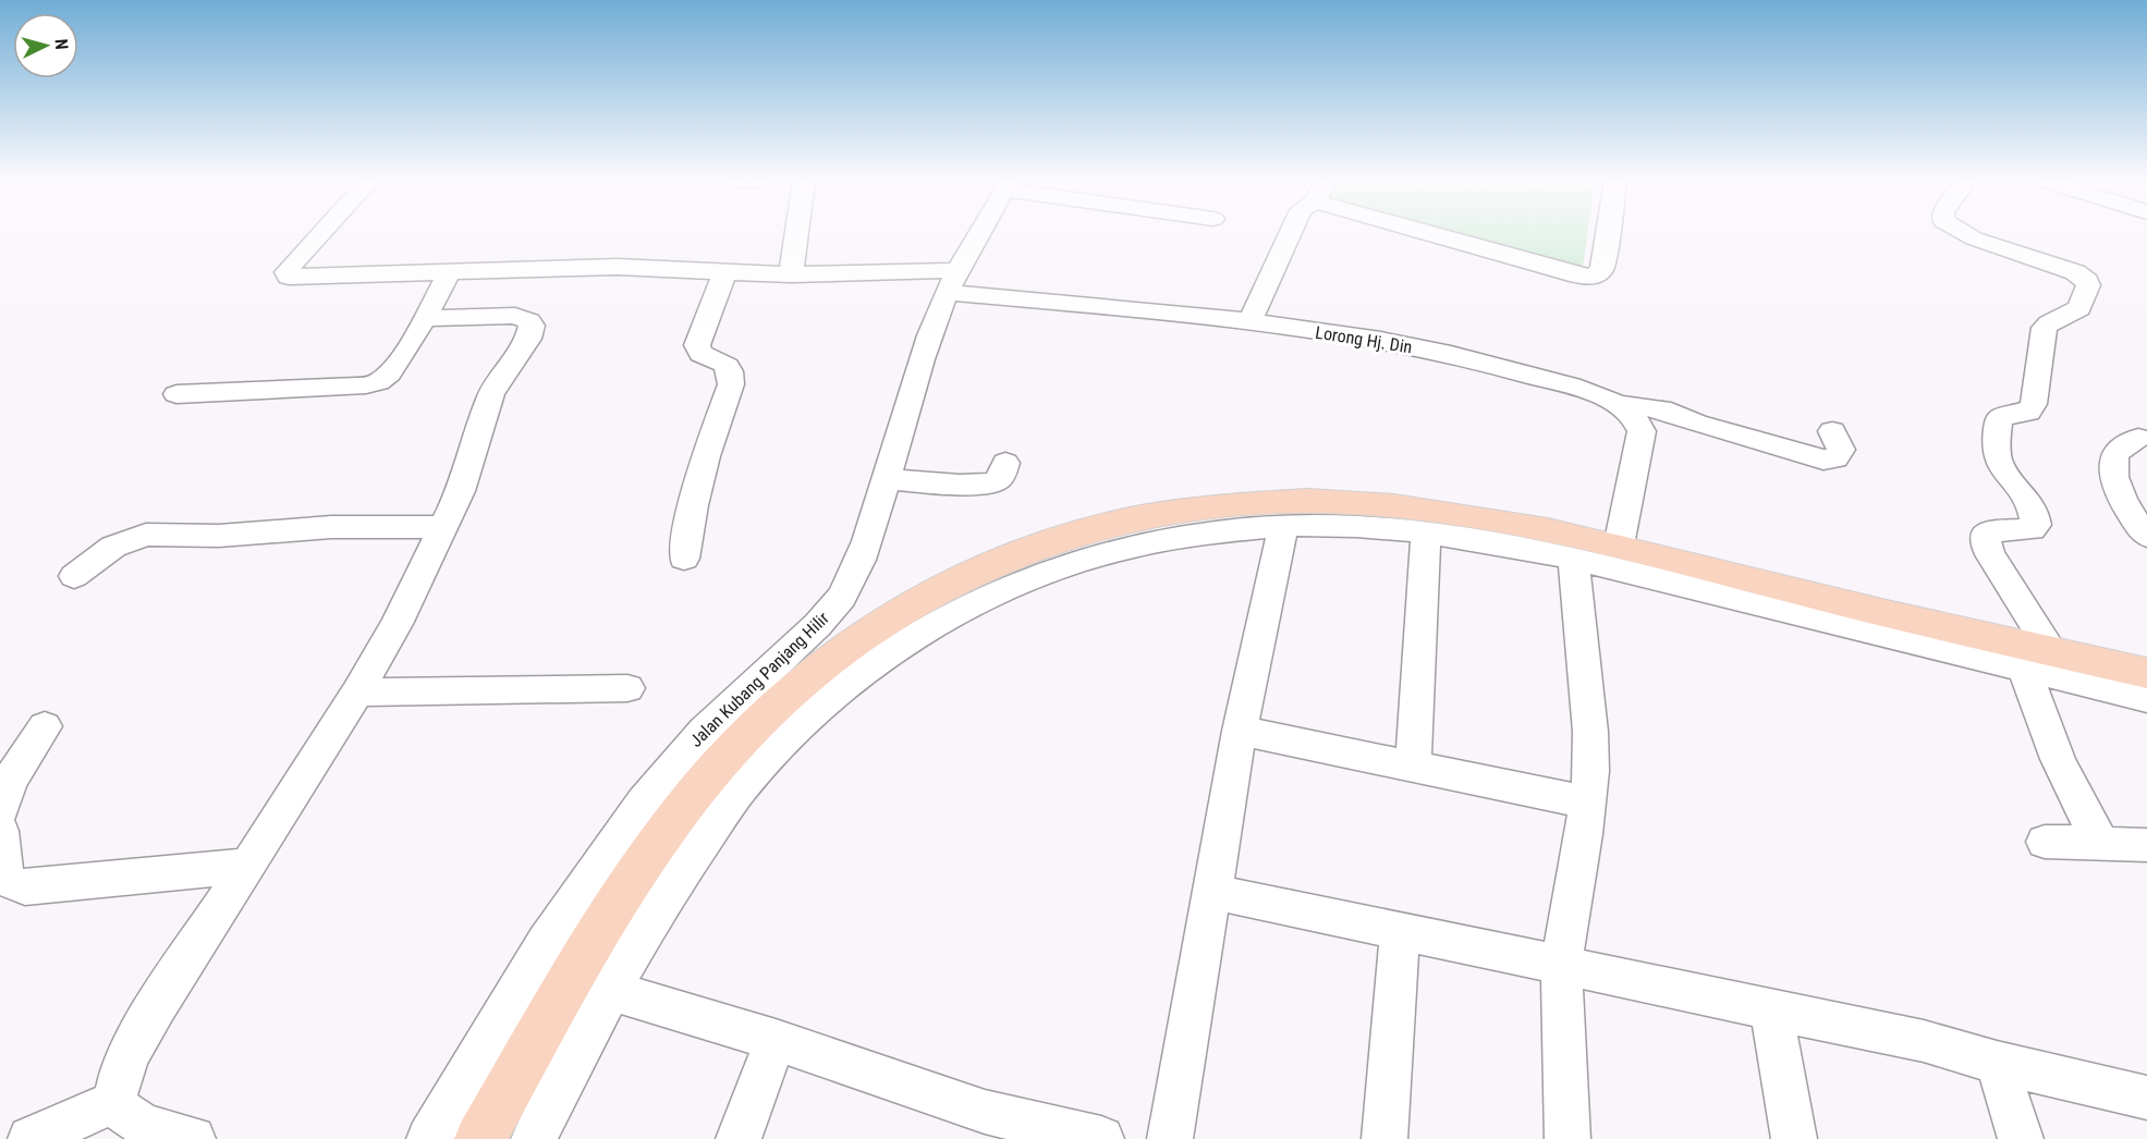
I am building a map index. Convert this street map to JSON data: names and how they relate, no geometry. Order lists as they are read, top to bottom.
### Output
{
  "streets": {
    "street": ["Lorong Hj. Din", "Jalan Kubang Panjang Hilir"]
  },
  "crossings": [
    ["Lorong Hj. Din", "Jalan Kubang Panjang Hilir"]
  ],
  "north": "right"
}
